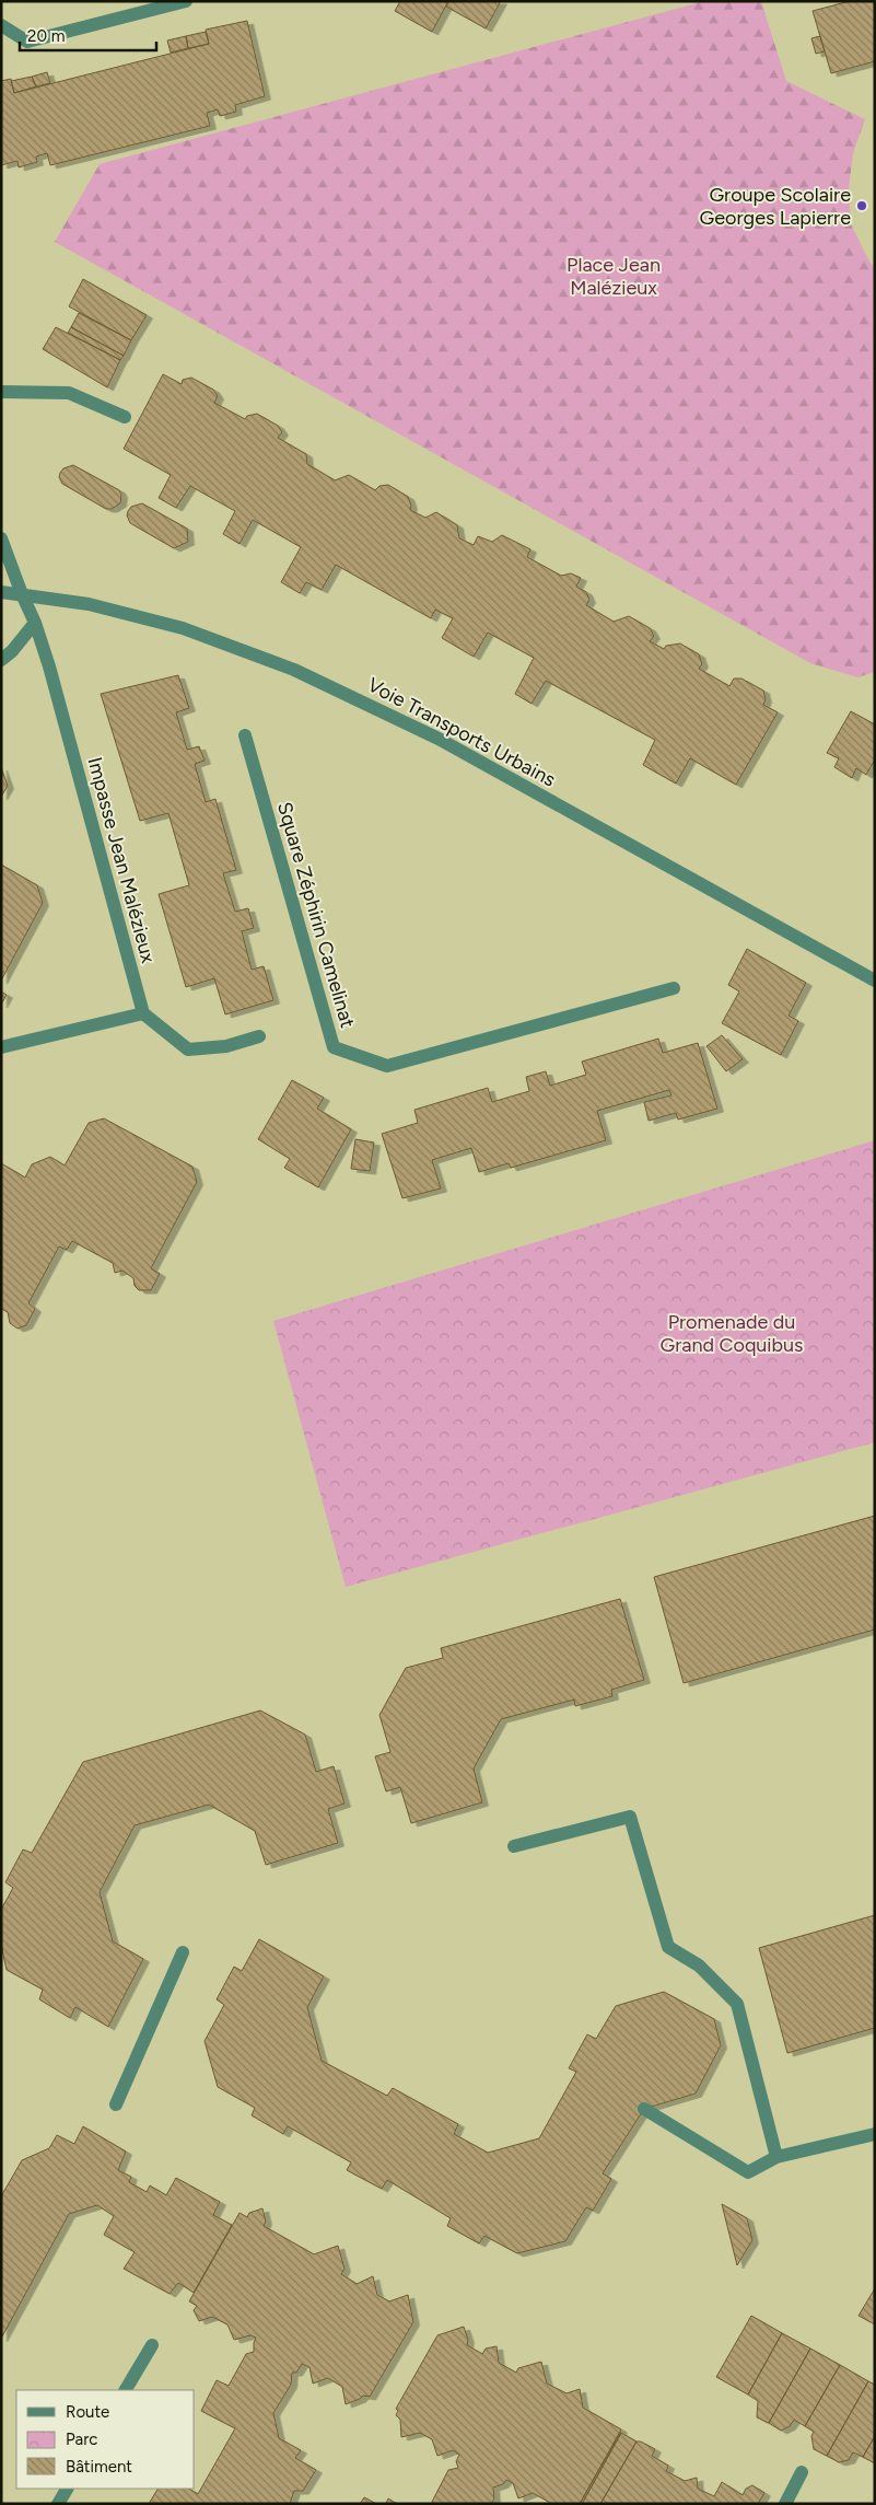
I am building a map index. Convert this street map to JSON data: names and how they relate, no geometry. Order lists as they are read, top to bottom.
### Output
{
  "streets": {
    "street": ["Voie Transports Urbains", "Impasse Jean Malézieux", "Square Zéphirin Camelinat"]
  },
  "crossings": [
    ["Voie Transports Urbains", "Impasse Jean Malézieux"]
  ],
  "parks": ["Place Jean Malézieux", "Promenade du Grand Coquibus"],
  "places": ["Groupe Scolaire Georges Lapierre"],
  "legend": ["Route", "Parc", "Bâtiment"],
  "scale_bar": "20 m"
}
